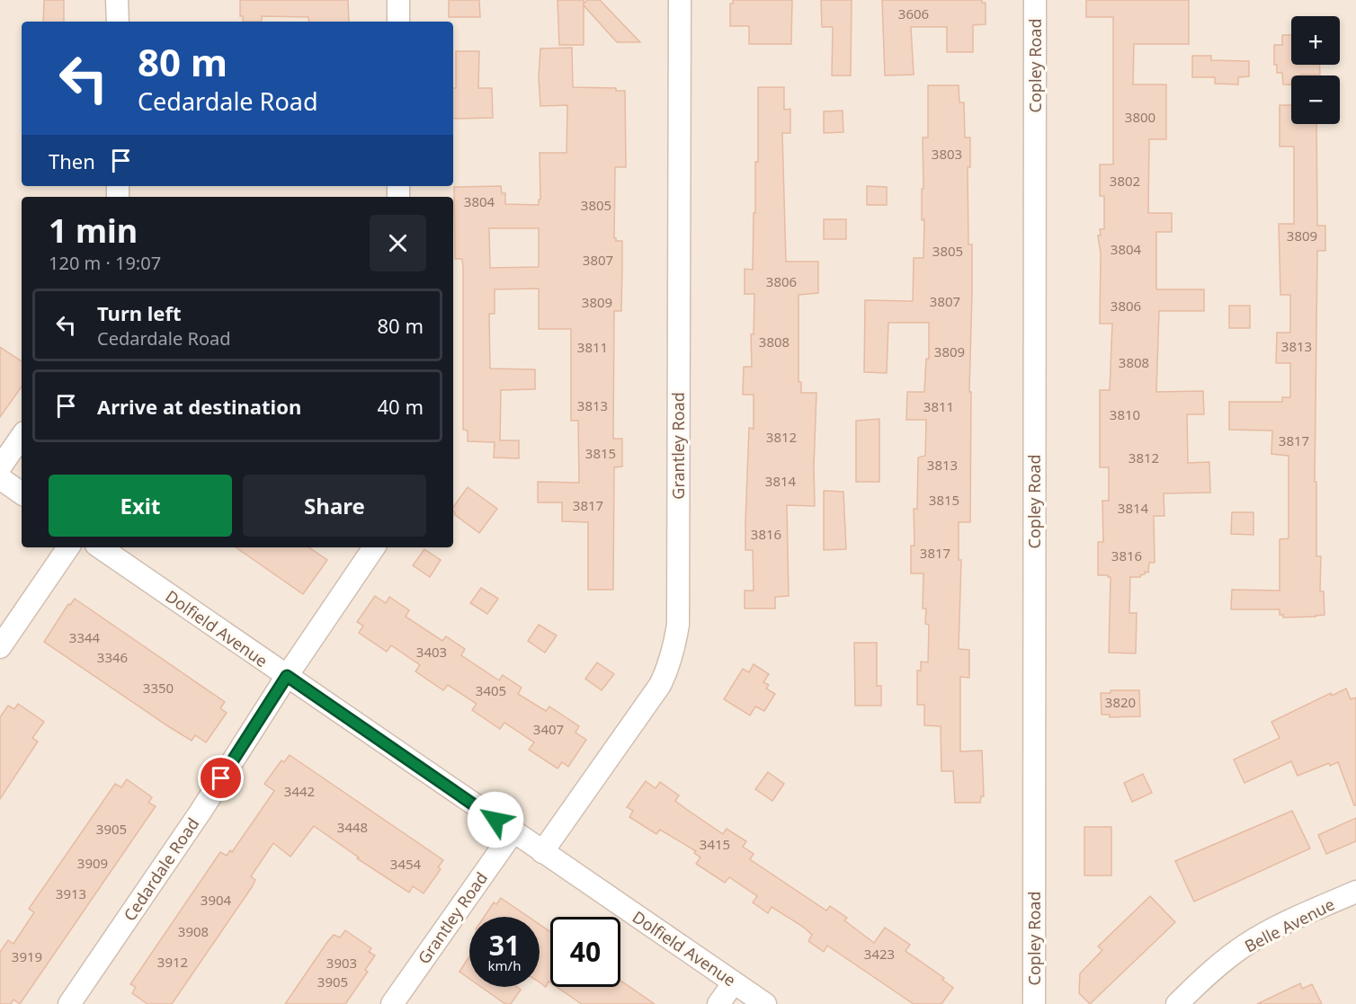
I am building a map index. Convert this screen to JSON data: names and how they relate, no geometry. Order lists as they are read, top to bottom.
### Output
{
  "streets": {
    "street": [
      "Copley Road",
      "Grantley Road",
      "Dolfield Avenue",
      "Cedardale Road",
      "Belle Avenue"
    ]
  },
  "crossings": [
    ["Grantley Road", "Dolfield Avenue"],
    ["Dolfield Avenue", "Cedardale Road"]
  ],
  "house_numbers": [
    "3606",
    "3800",
    "3803",
    "3802",
    "3804",
    "3805",
    "3809",
    "3804",
    "3805",
    "3807",
    "3806",
    "3807",
    "3809",
    "3806",
    "3808",
    "3813",
    "3811",
    "3809",
    "3808",
    "3813",
    "3811",
    "3810",
    "3812",
    "3817",
    "3815",
    "3812",
    "3813",
    "3814",
    "3815",
    "3817",
    "3814",
    "3816",
    "3817",
    "3816",
    "3344",
    "3403",
    "3346",
    "3350",
    "3405",
    "3820",
    "3407",
    "3442",
    "3448",
    "3905",
    "3415",
    "3909",
    "3454",
    "3913",
    "3904",
    "3908",
    "3423",
    "3919",
    "3912",
    "3903",
    "3905"
  ],
  "page": {
    "map_buttons": ["+", "−"],
    "turn": ["80 m", "Cedardale Road"],
    "then": "Then",
    "heading": ["1 min", "120 m · 19:07"],
    "list": [
      {
        "name": "Turn left",
        "note": "Cedardale Road",
        "value": "80 m"
      },
      {
        "name": "Arrive at destination",
        "value": "40 m"
      }
    ],
    "buttons": ["Exit", "Share"],
    "speed": "31 km/h",
    "limit": "40"
  }
}
